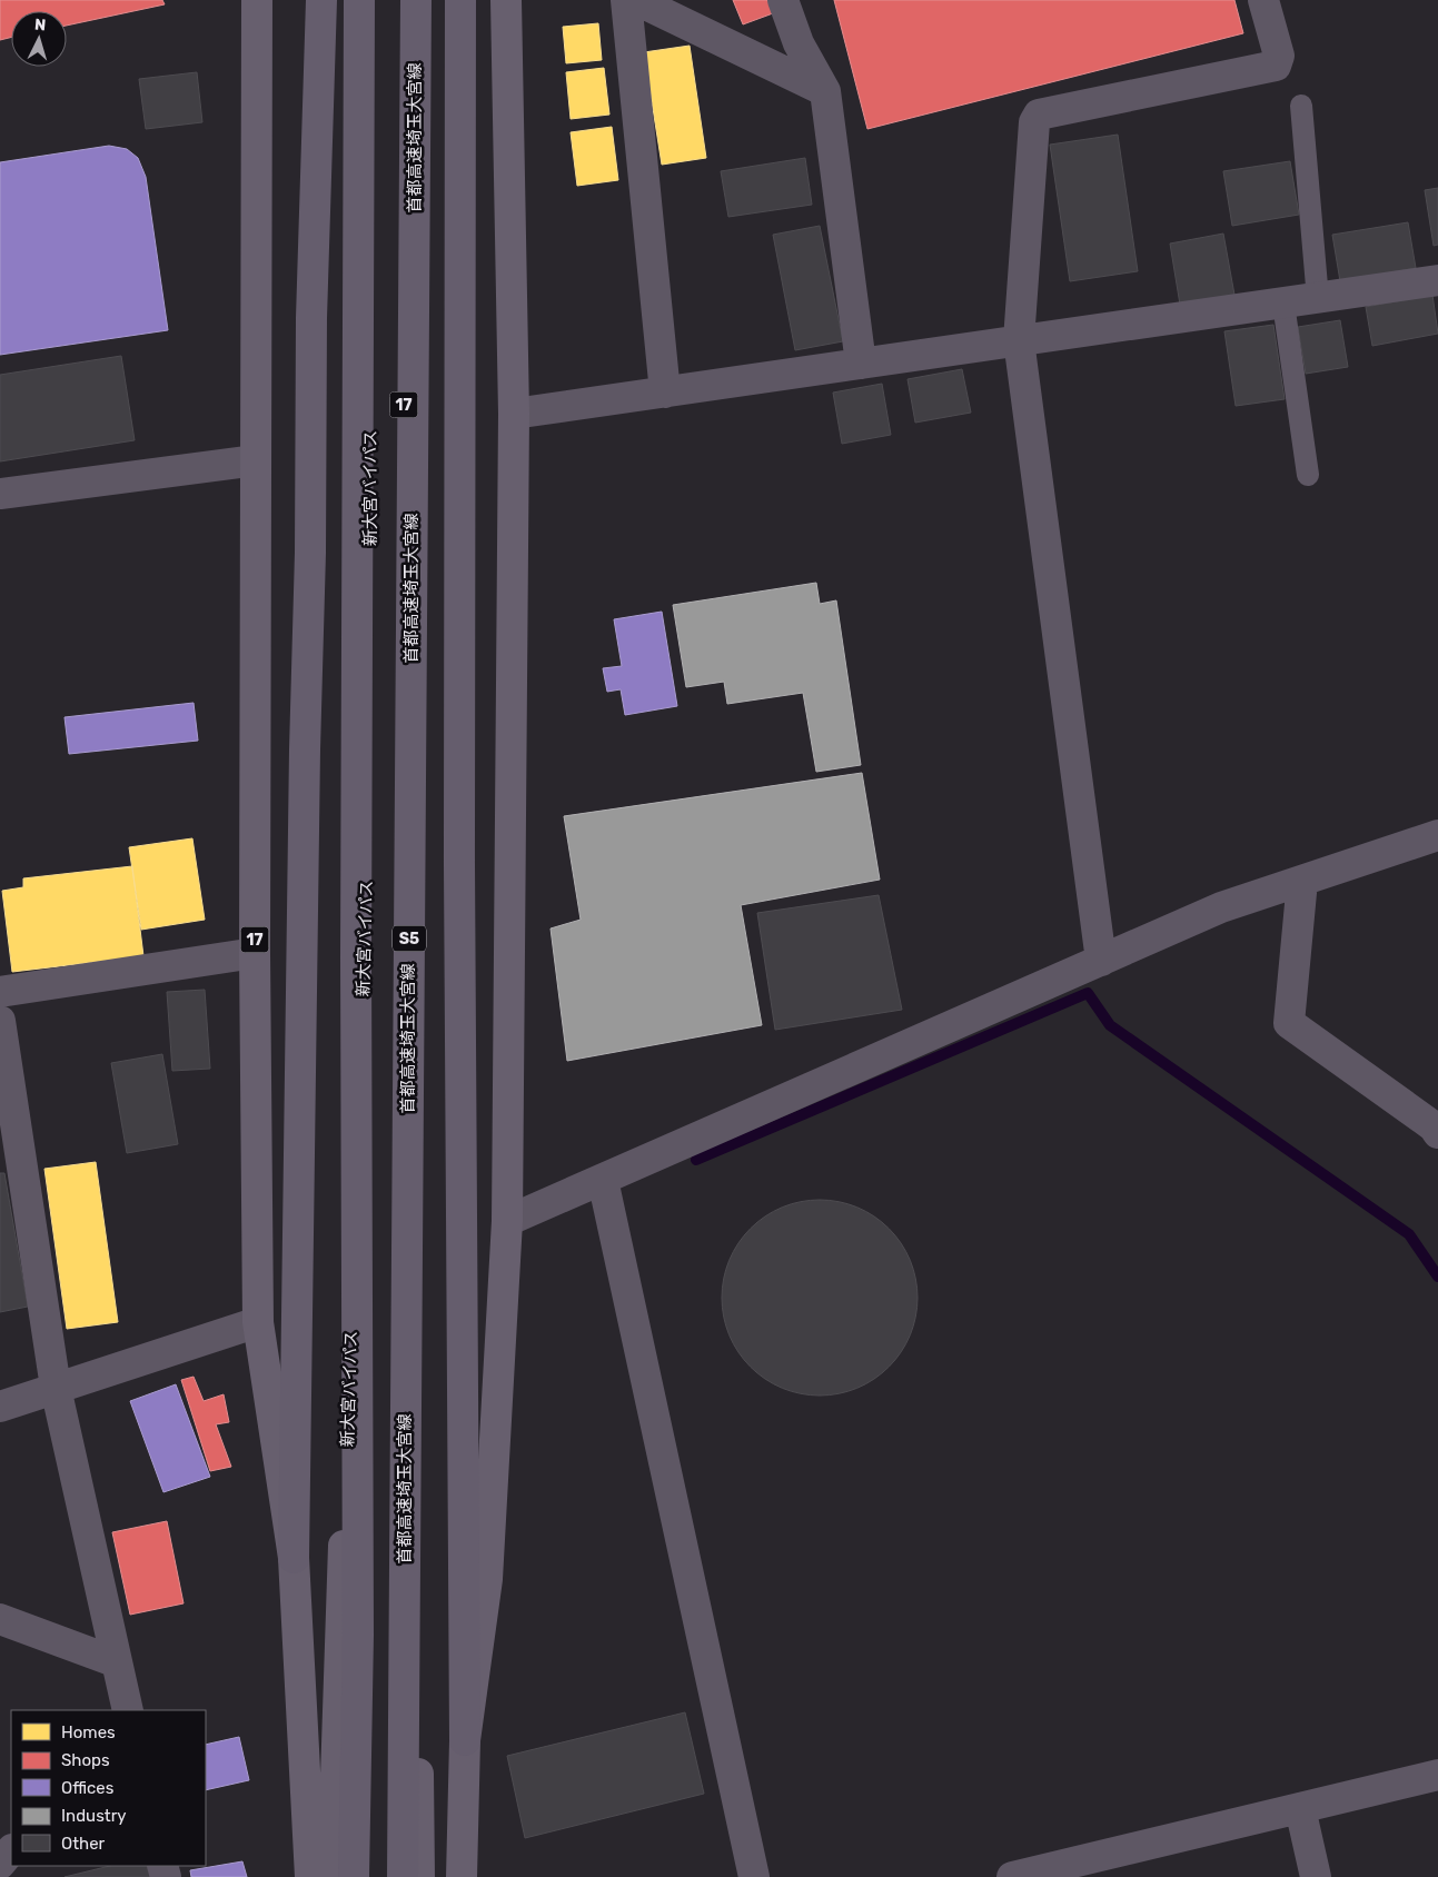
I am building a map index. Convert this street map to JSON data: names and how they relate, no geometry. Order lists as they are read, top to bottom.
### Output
{
  "streets": {
    "highway": [
      "首都高速埼玉大宮線",
      "17",
      "新大宮バイパス",
      "S5"
    ]
  },
  "legend": [
    "Homes",
    "Shops",
    "Offices",
    "Industry",
    "Other"
  ],
  "north": "top"
}
